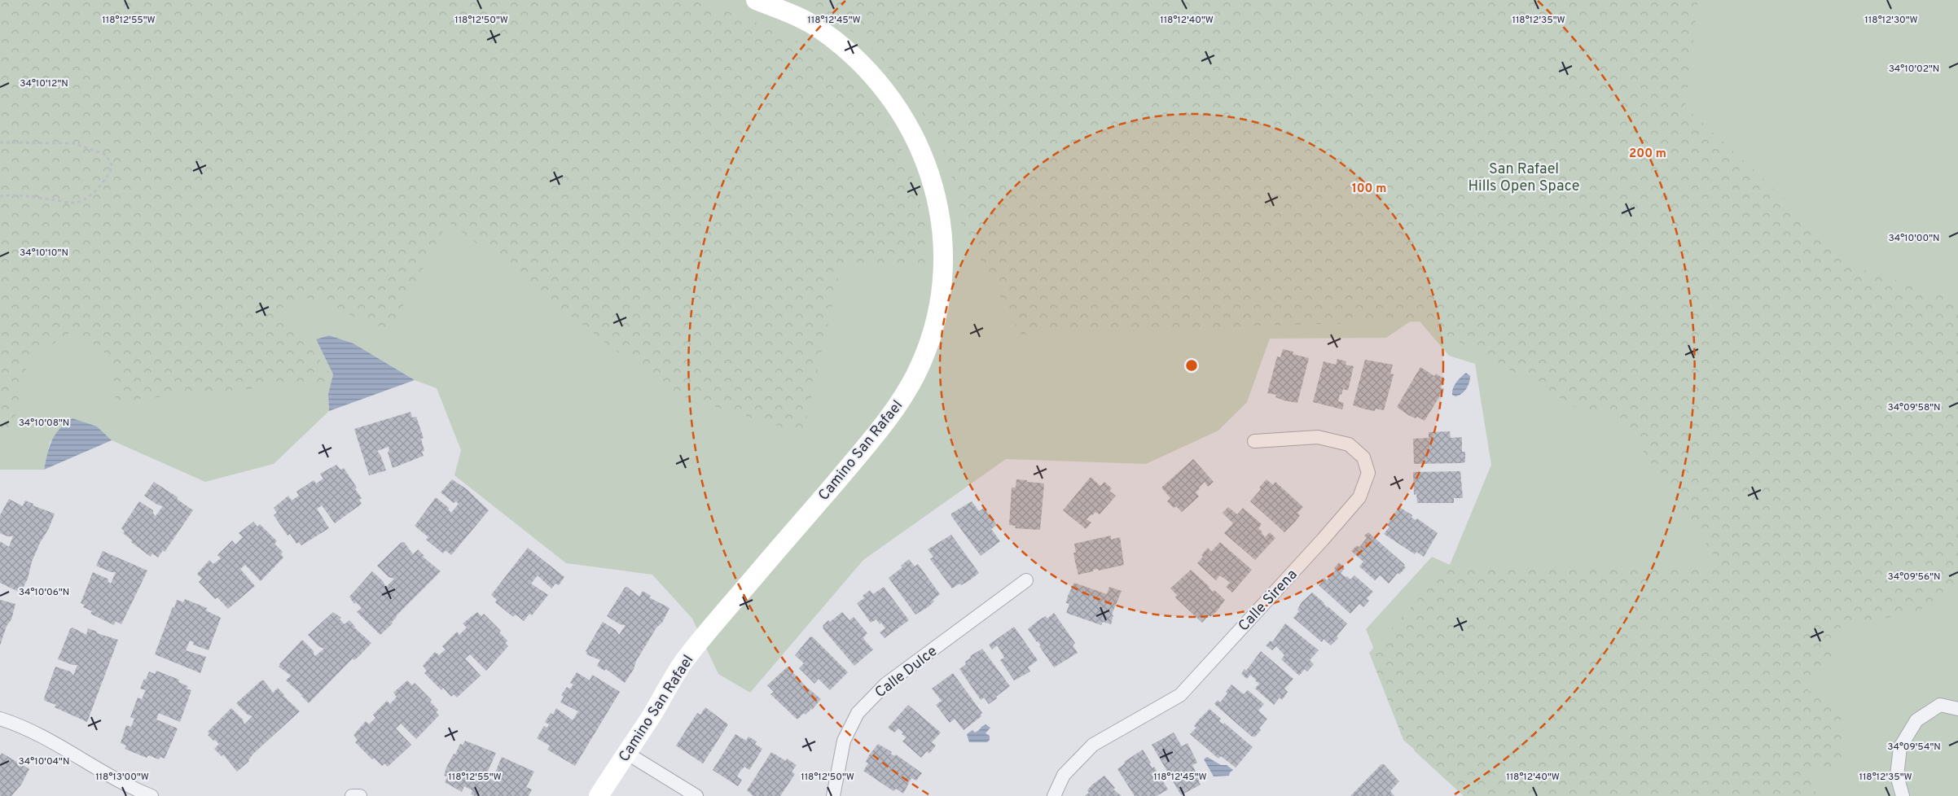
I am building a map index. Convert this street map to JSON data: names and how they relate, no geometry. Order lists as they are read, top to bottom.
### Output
{
  "streets": {
    "street": ["Camino San Rafael", "Calle Sirena", "Calle Dulce"]
  },
  "parks": ["San Rafael Hills Open Space"],
  "coordinates": [
    "118°12'55\"W",
    "118°12'40\"W",
    "118°12'50\"W",
    "118°12'45\"W",
    "118°12'35\"W",
    "118°12'30\"W",
    "34°10'02\"N",
    "34°10'12\"N",
    "34°10'00\"N",
    "34°10'10\"N",
    "34°09'58\"N",
    "34°10'08\"N",
    "34°09'56\"N",
    "34°10'06\"N",
    "34°09'54\"N",
    "34°10'04\"N",
    "118°13'00\"W"
  ],
  "rings": ["200 m", "100 m"]
}
